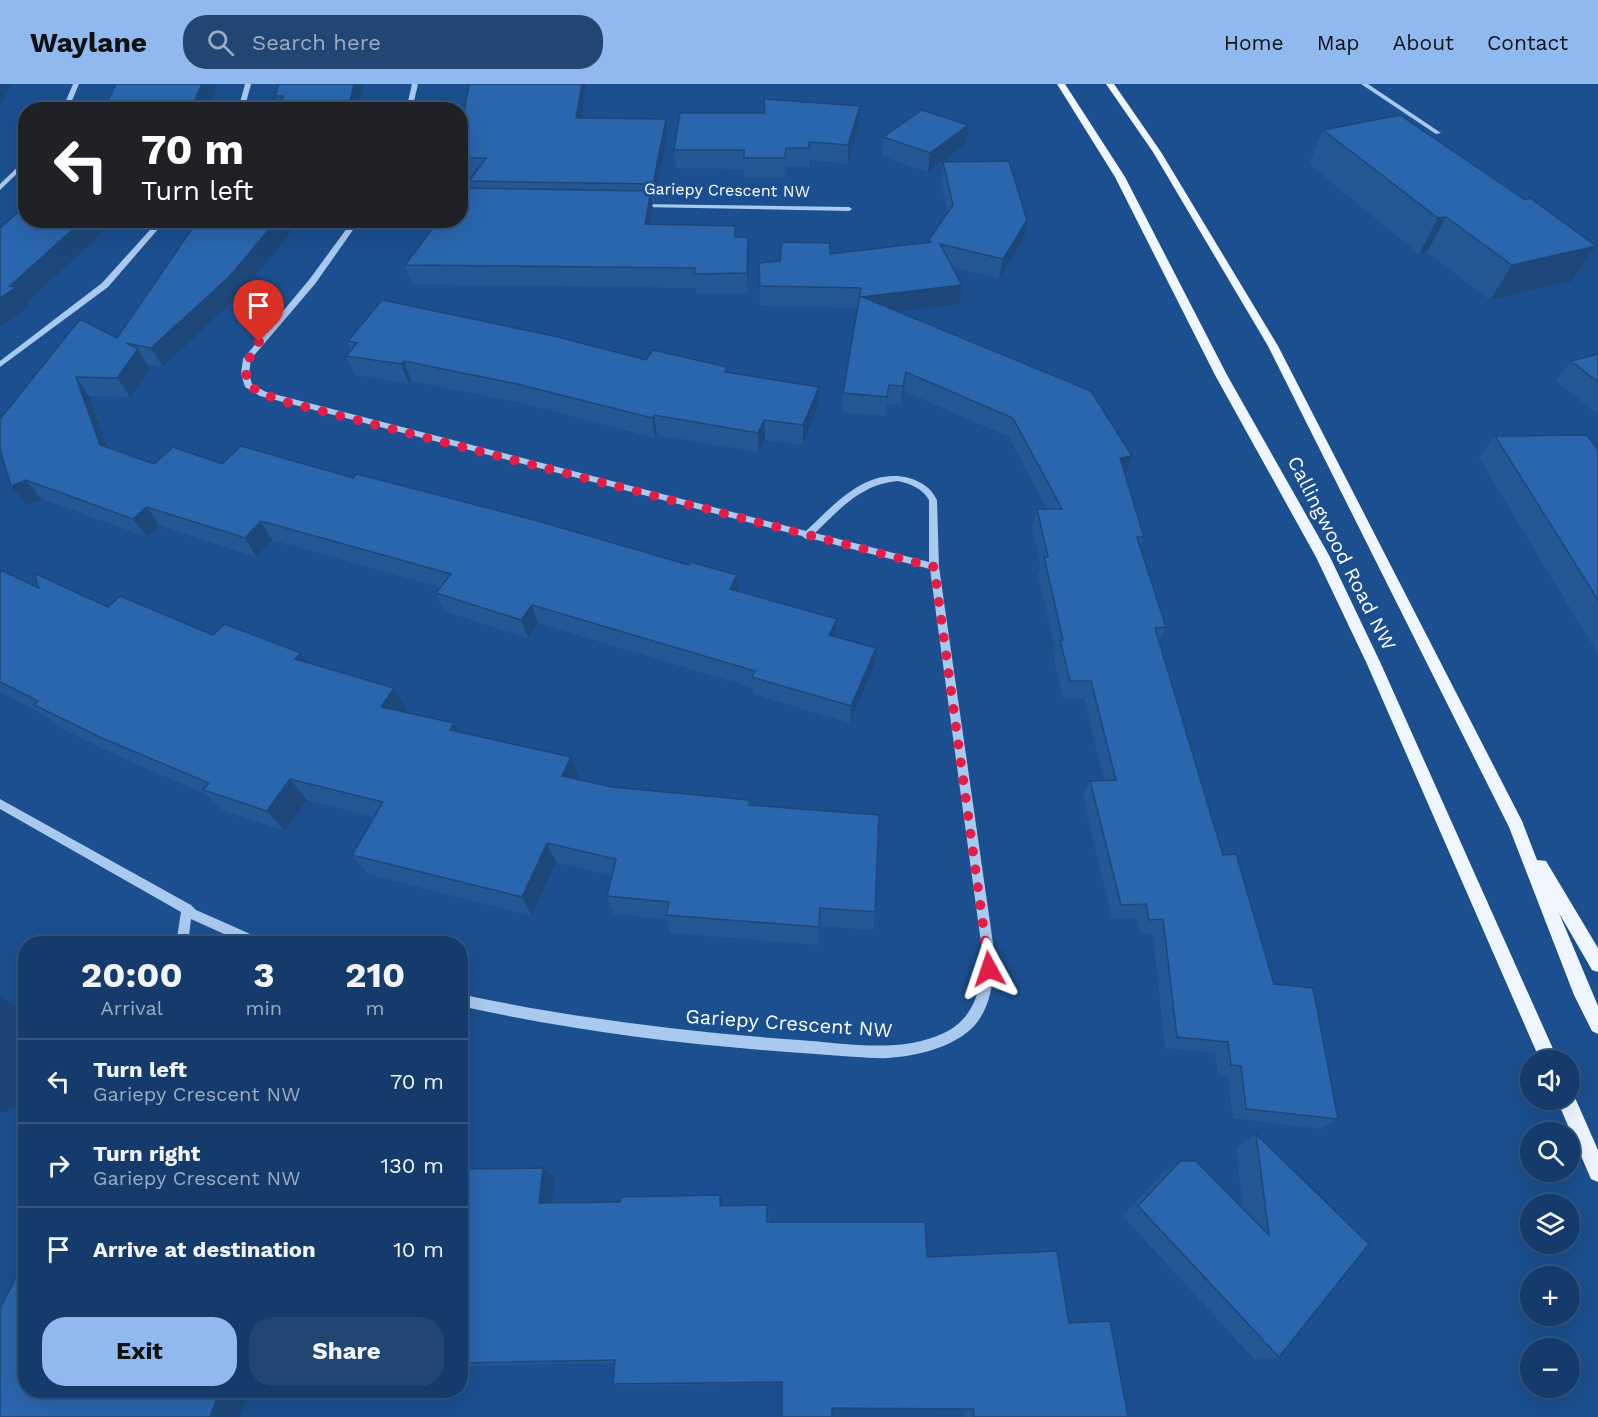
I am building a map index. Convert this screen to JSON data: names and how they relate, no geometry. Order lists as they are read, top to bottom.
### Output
{
  "streets": {
    "main road": ["Callingwood Road NW"],
    "street": ["Gariepy Crescent NW"]
  },
  "page": {
    "header": "Waylane",
    "search": "Search here",
    "nav": [
      "Home",
      "Map",
      "About",
      "Contact"
    ],
    "turn": ["70 m", "Turn left"],
    "eta": [
      "20:00",
      "Arrival",
      "3",
      "min",
      "210",
      "m"
    ],
    "list": [
      {
        "name": "Turn left",
        "note": "Gariepy Crescent NW",
        "value": "70 m"
      },
      {
        "name": "Turn right",
        "note": "Gariepy Crescent NW",
        "value": "130 m"
      },
      {
        "name": "Arrive at destination",
        "value": "10 m"
      }
    ],
    "map_buttons": ["+", "−"],
    "buttons": ["Exit", "Share"]
  }
}
